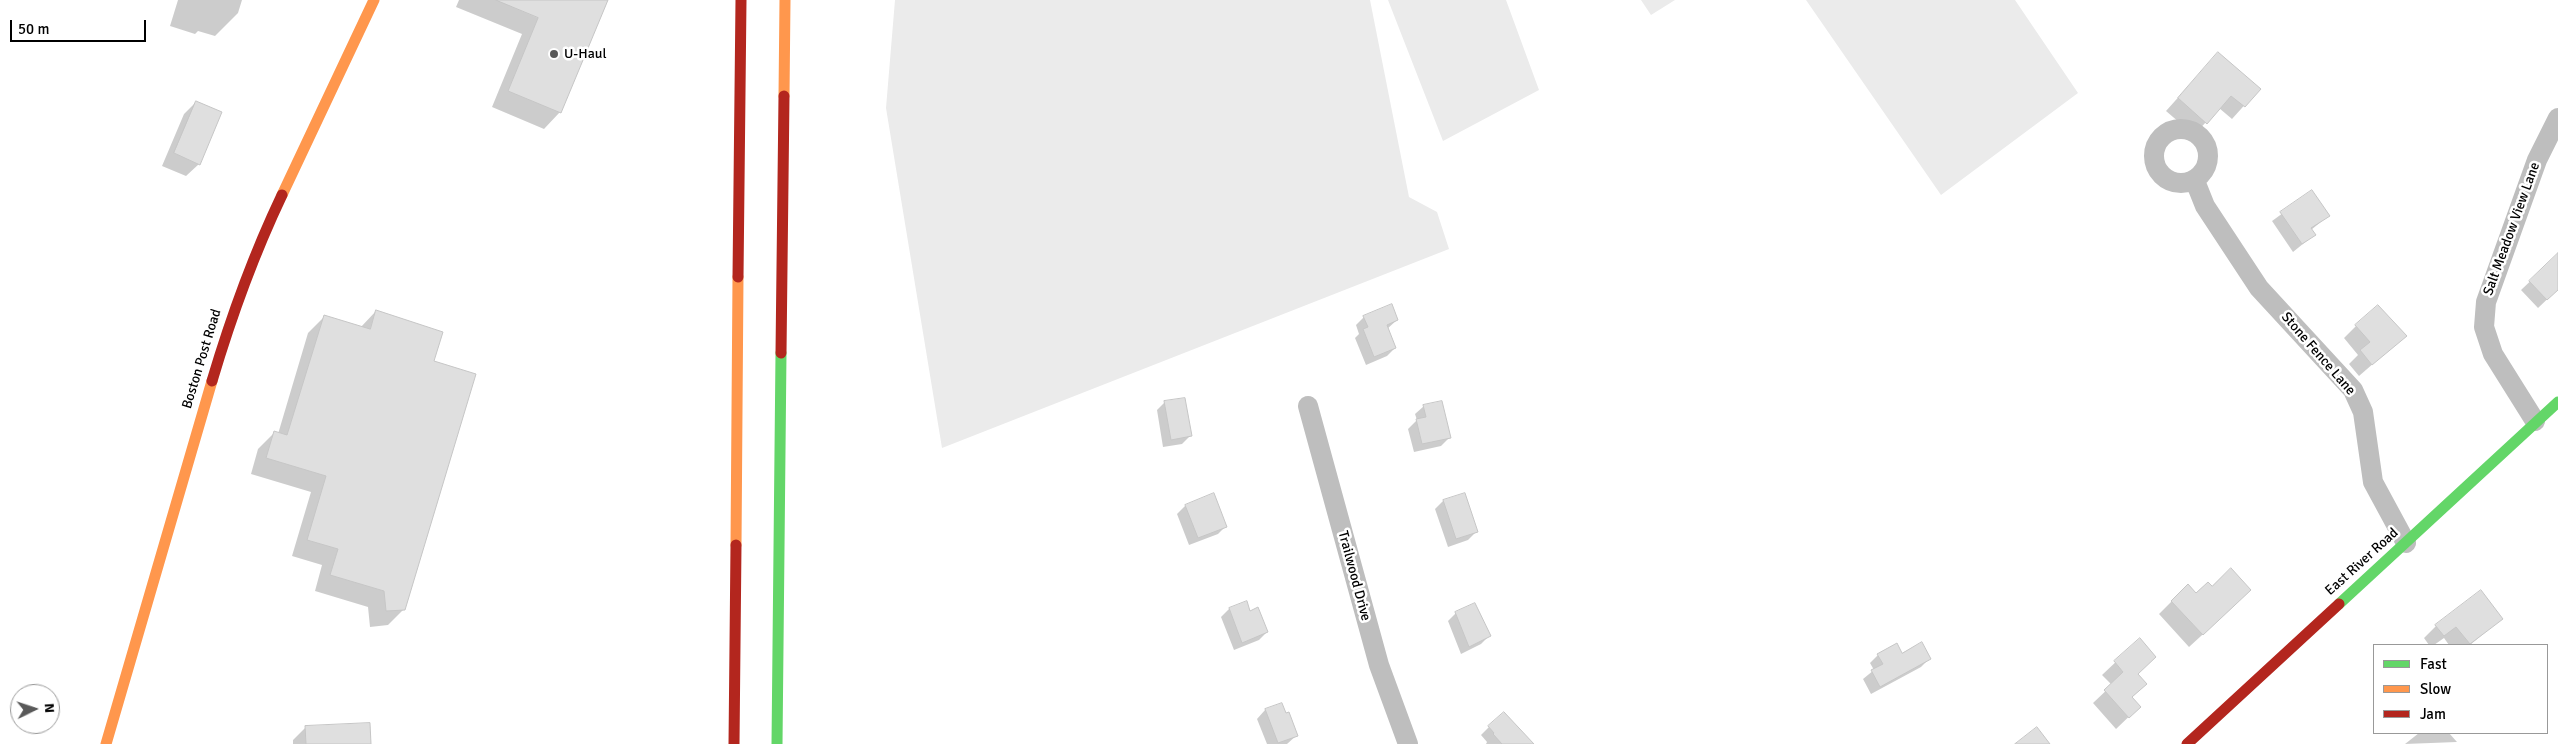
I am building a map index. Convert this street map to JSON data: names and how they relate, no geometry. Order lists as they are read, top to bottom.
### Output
{
  "streets": {
    "main road": ["Boston Post Road", "East River Road"],
    "street": ["Salt Meadow View Lane", "Stone Fence Lane", "Trailwood Drive"]
  },
  "crossings": [
    ["Salt Meadow View Lane", "East River Road"],
    ["Stone Fence Lane", "East River Road"]
  ],
  "places": ["U-Haul"],
  "legend": ["Fast", "Slow", "Jam"],
  "scale_bar": "50 m",
  "north": "right"
}
